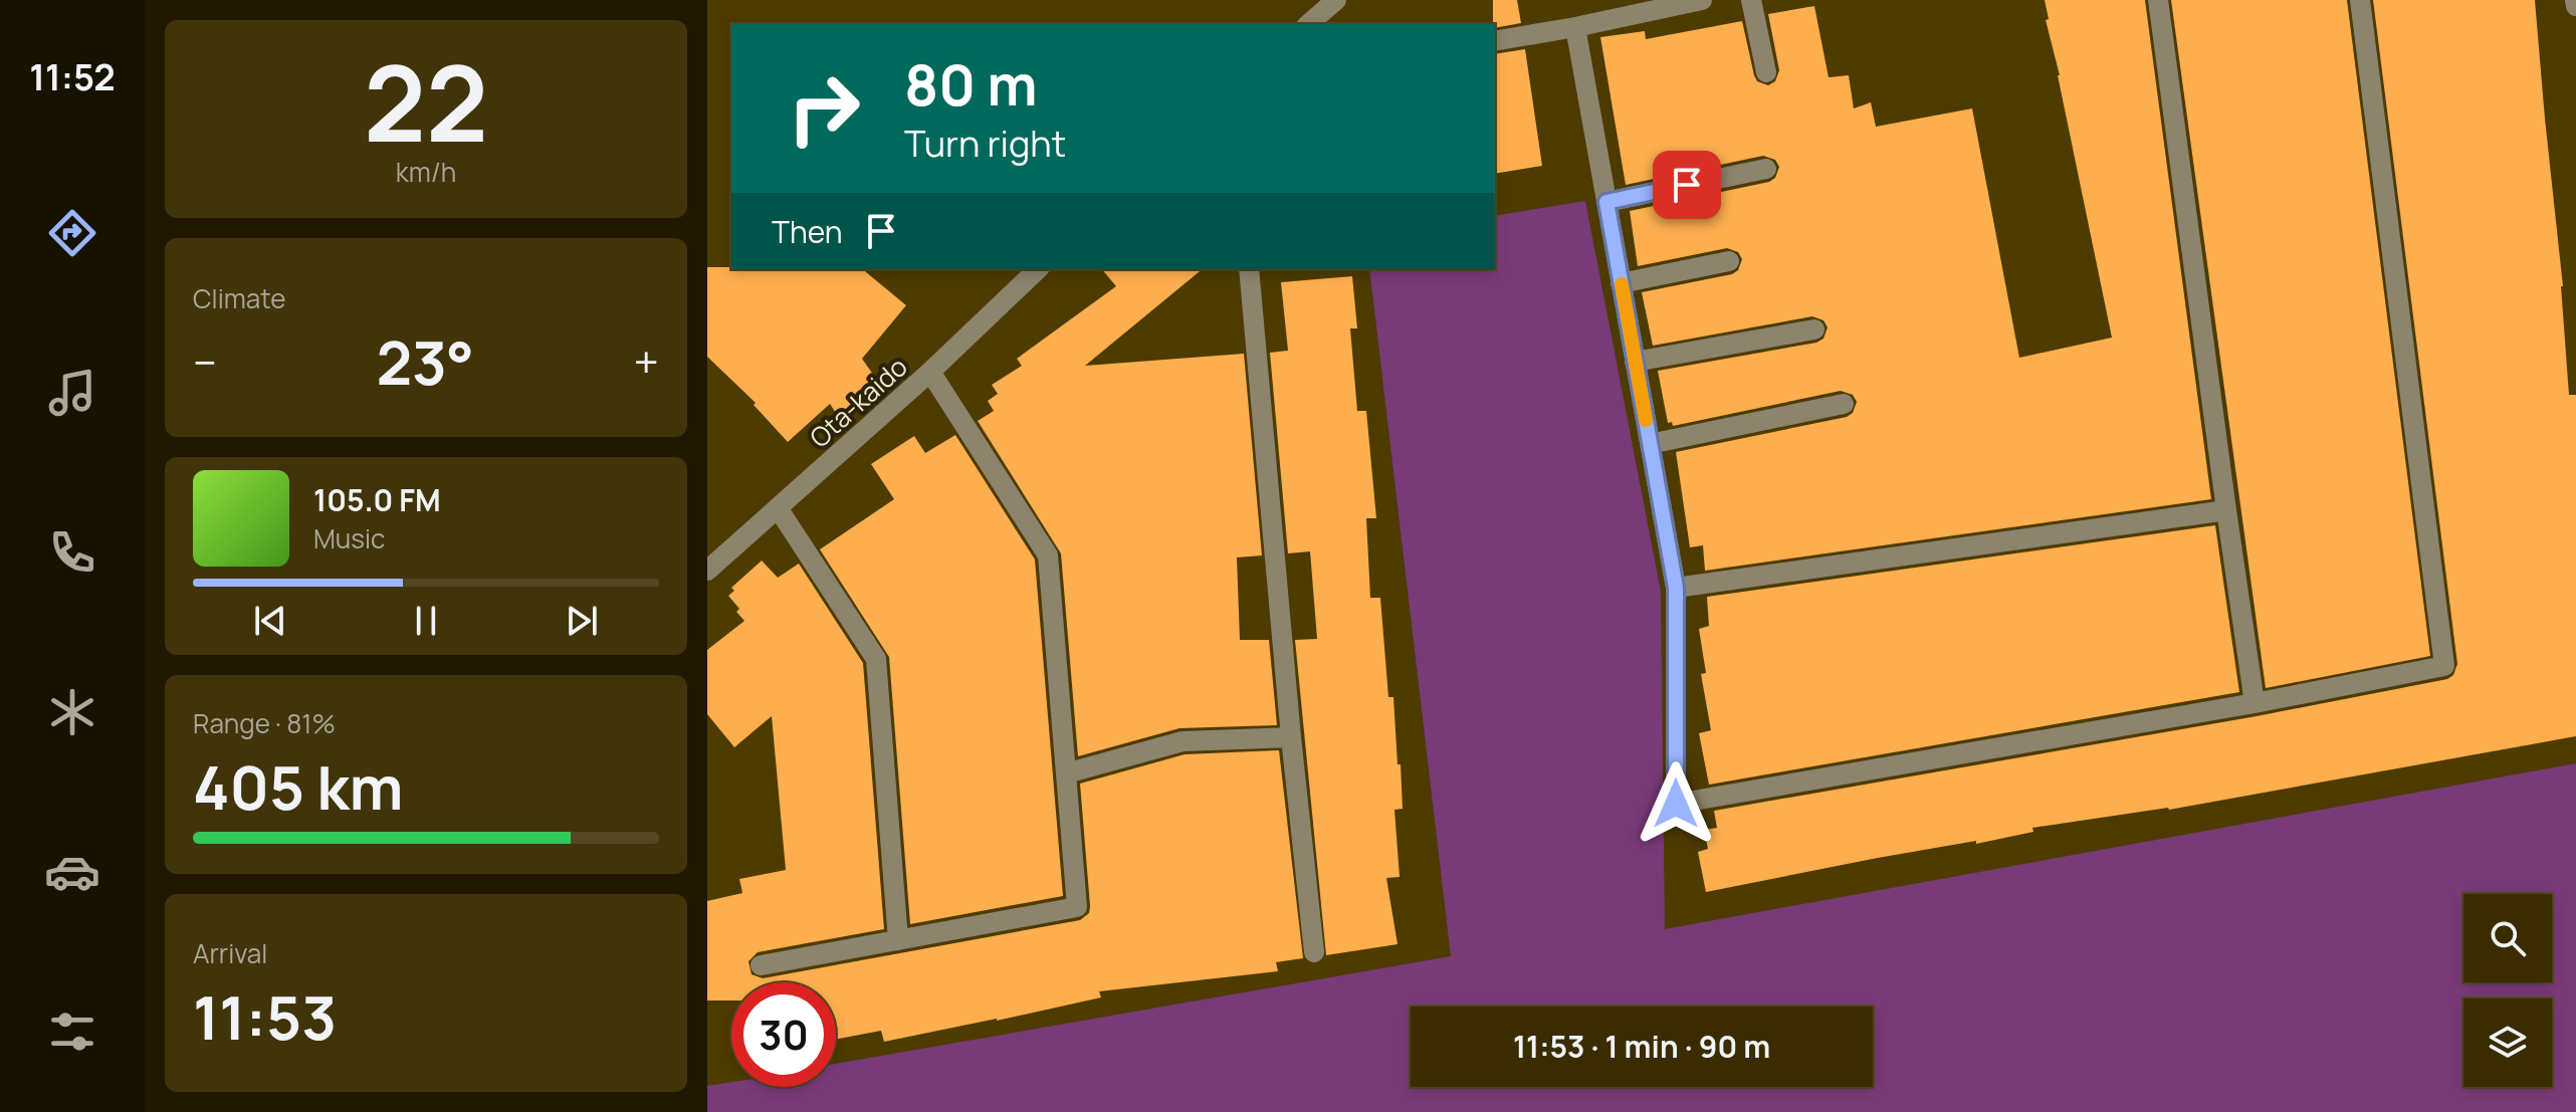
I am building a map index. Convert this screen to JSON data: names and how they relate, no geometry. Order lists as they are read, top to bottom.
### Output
{
  "streets": {
    "street": ["Ota-kaido"]
  },
  "page": {
    "tabs": "11:52",
    "tile": [
      ["22", "km/h"],
      "Climate",
      ["Range · 81%", "405 km"],
      ["Arrival", "11:53"]
    ],
    "turn": ["80 m", "Turn right"],
    "then": "Then",
    "heat": ["−", "23°", "+"],
    "song": ["105.0 FM", "Music"],
    "limit": "30",
    "trip": "11:53 · 1 min · 90 m"
  }
}
